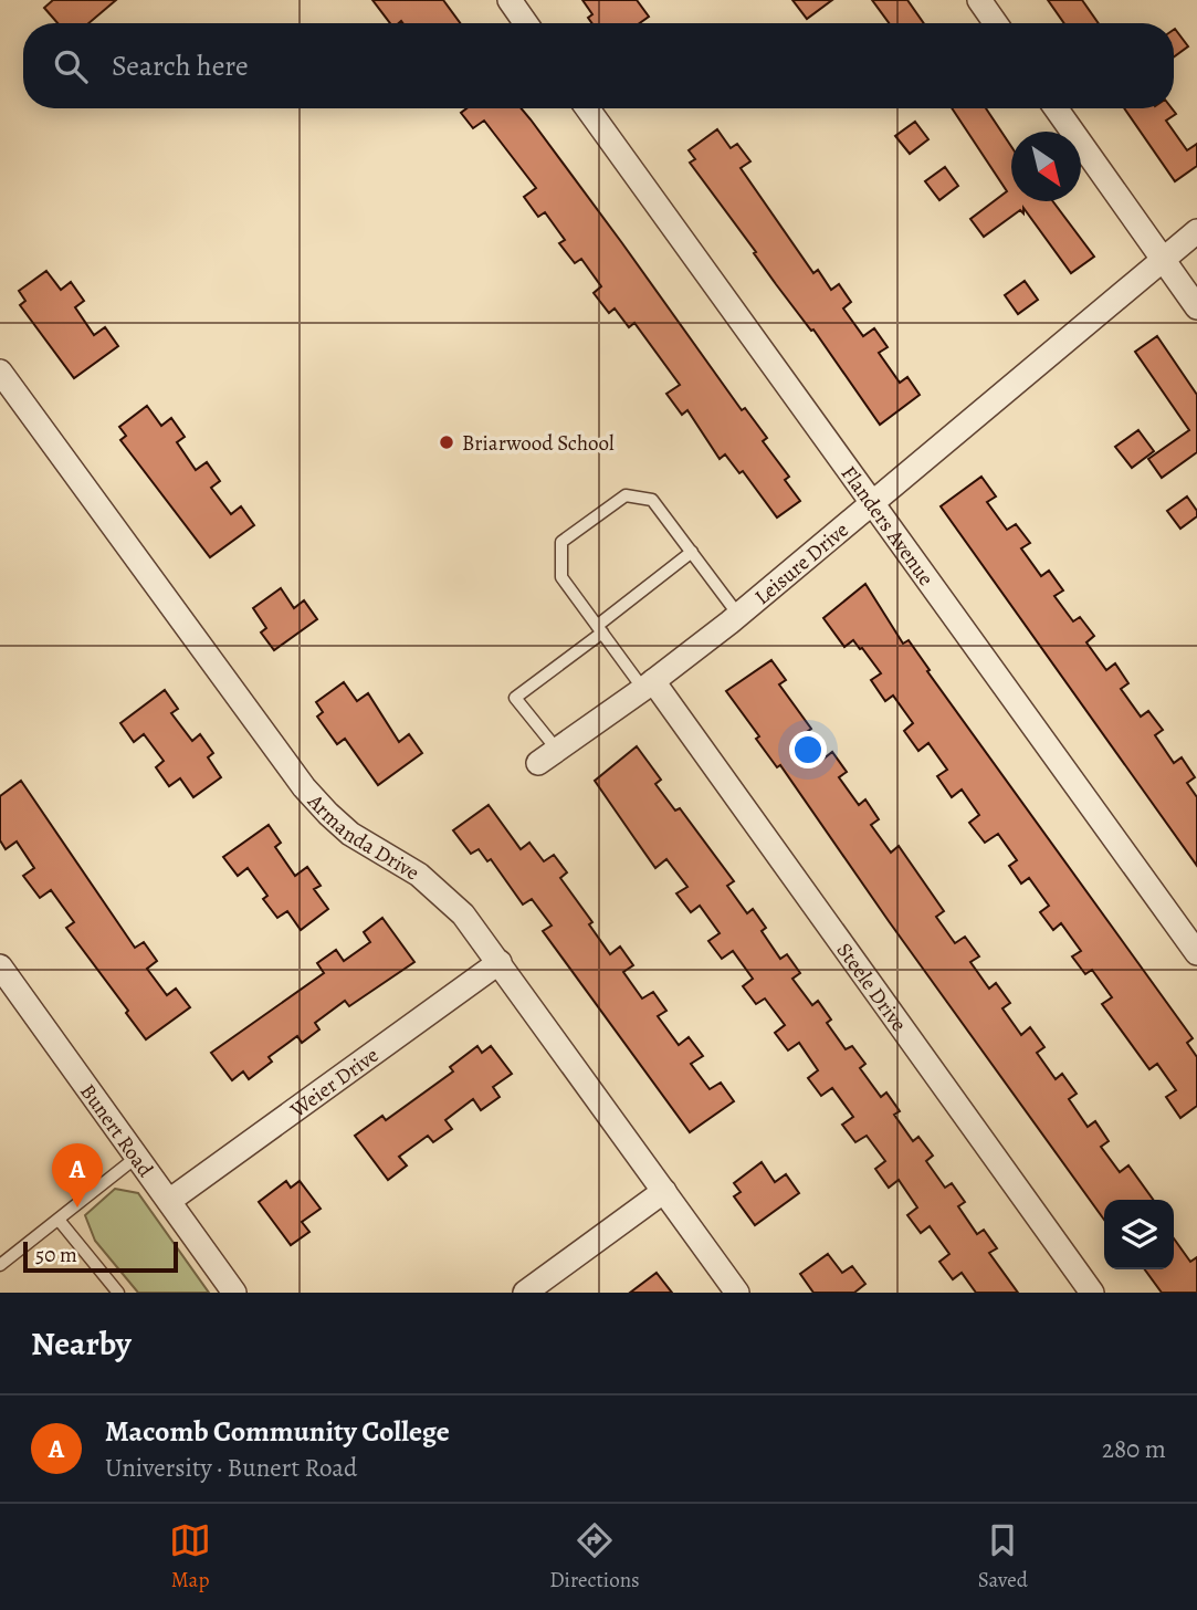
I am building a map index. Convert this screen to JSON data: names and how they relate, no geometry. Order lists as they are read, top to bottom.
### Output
{
  "streets": {
    "street": [
      "Flanders Avenue",
      "Leisure Drive",
      "Armanda Drive",
      "Steele Drive",
      "Weier Drive",
      "Bunert Road"
    ]
  },
  "crossings": [
    ["Flanders Avenue", "Leisure Drive"],
    ["Leisure Drive", "Steele Drive"],
    ["Armanda Drive", "Weier Drive"],
    ["Weier Drive", "Bunert Road"]
  ],
  "places": ["Briarwood School"],
  "scale_bar": "50 m",
  "north": "bottom right",
  "page": {
    "search": "Search here",
    "pins": "A",
    "scale": "50 m",
    "heading": "Nearby",
    "list": [
      {
        "mark": "A",
        "name": "Macomb Community College",
        "note": "University · Bunert Road",
        "value": "280 m"
      }
    ],
    "nav": ["Map", "Directions", "Saved"]
  }
}
